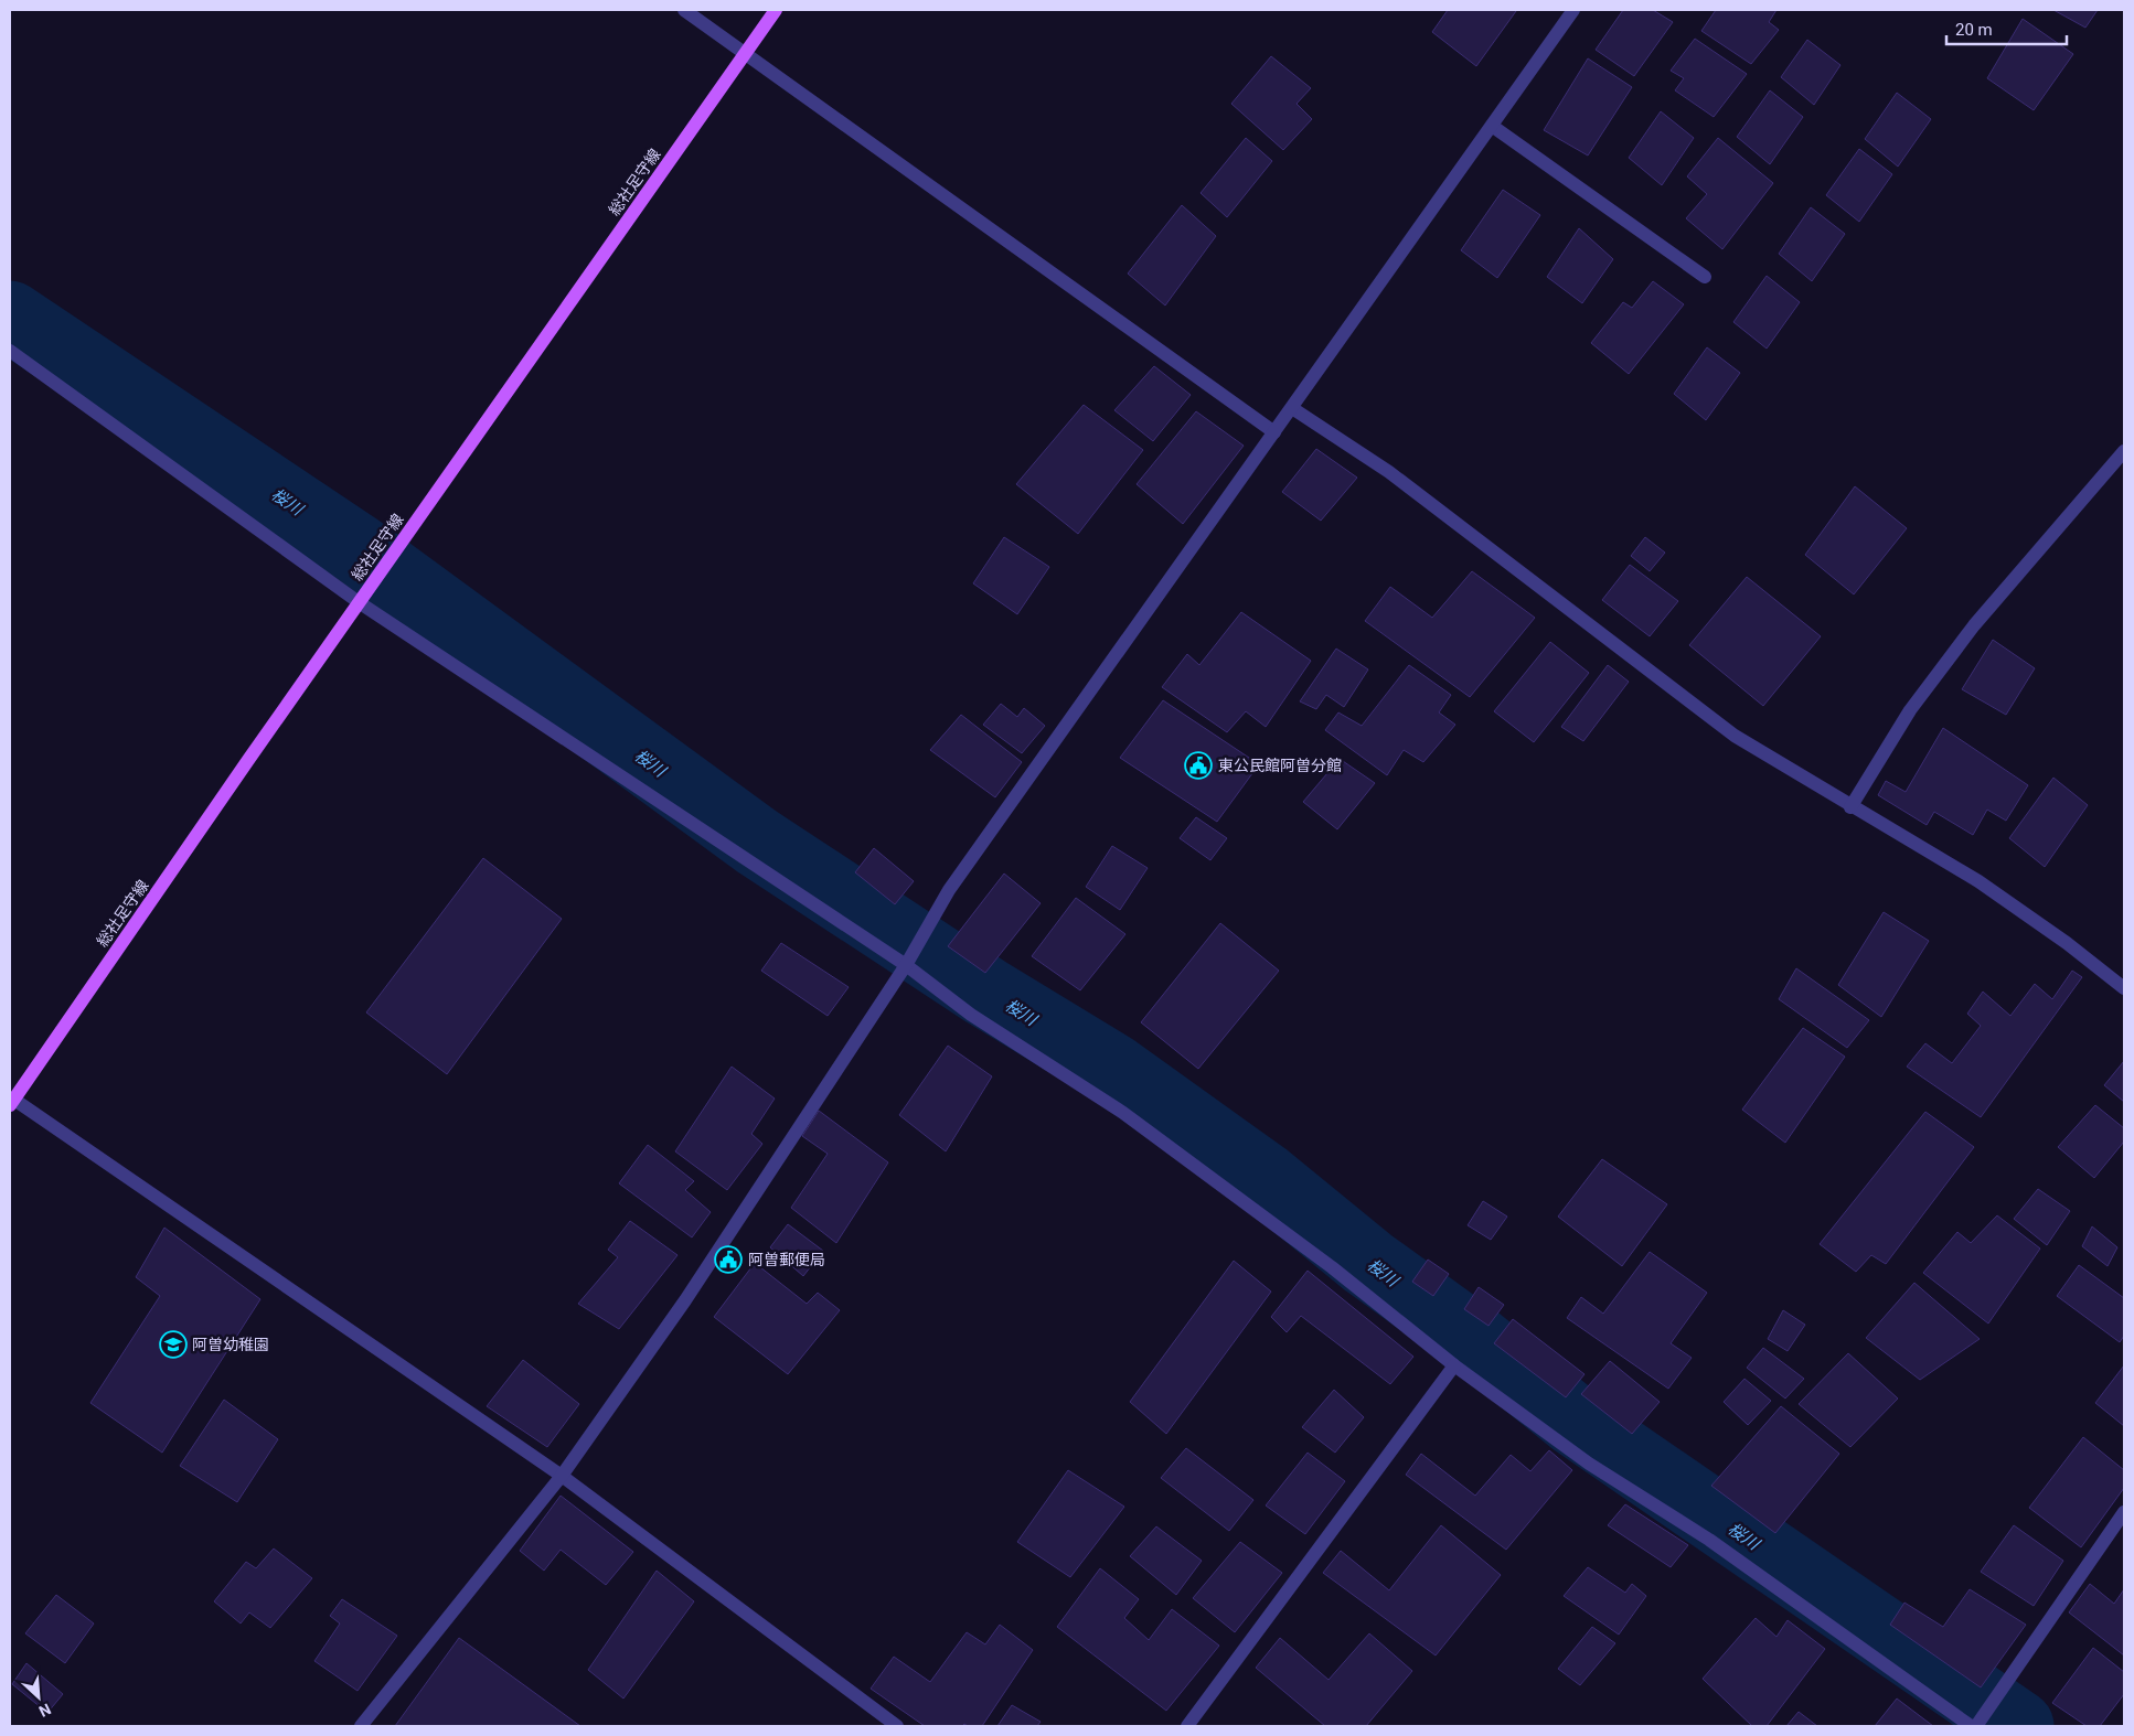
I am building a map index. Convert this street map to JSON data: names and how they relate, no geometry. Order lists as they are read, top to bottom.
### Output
{
  "streets": {
    "main road": ["総社足守線"]
  },
  "water": ["桜川"],
  "places": {
    "public building": ["東公民館阿曽分館", "阿曽郵便局"],
    "school or university": ["阿曽幼稚園"]
  },
  "scale_bar": "20 m",
  "north": "bottom right"
}
